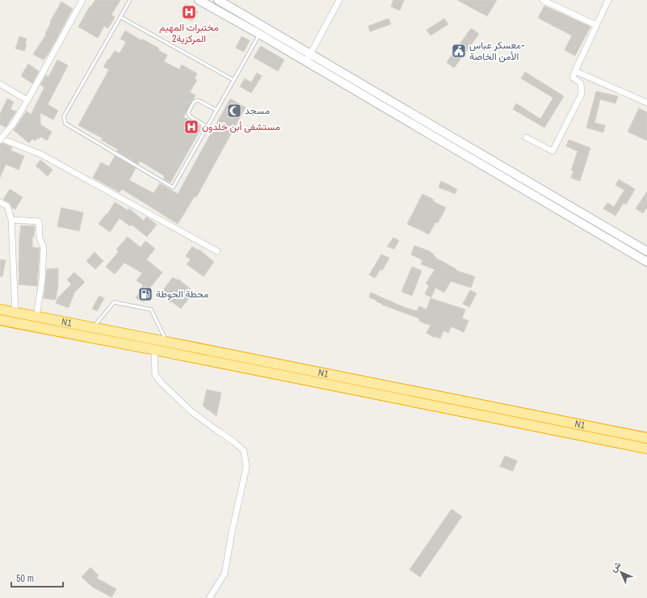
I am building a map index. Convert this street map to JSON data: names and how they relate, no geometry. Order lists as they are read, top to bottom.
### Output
{
  "streets": {
    "highway": ["N1"]
  },
  "places": {
    "hospital": ["مختبرات المهيم المركزية2", "مستشفى أبن خلدون"],
    "public building": ["معسكر عباس- الأمن الخاصة"],
    "mosque": ["مسجد"],
    "fuel station": ["محطة الحوطة"]
  },
  "scale_bar": "50 m",
  "north": "top left"
}
